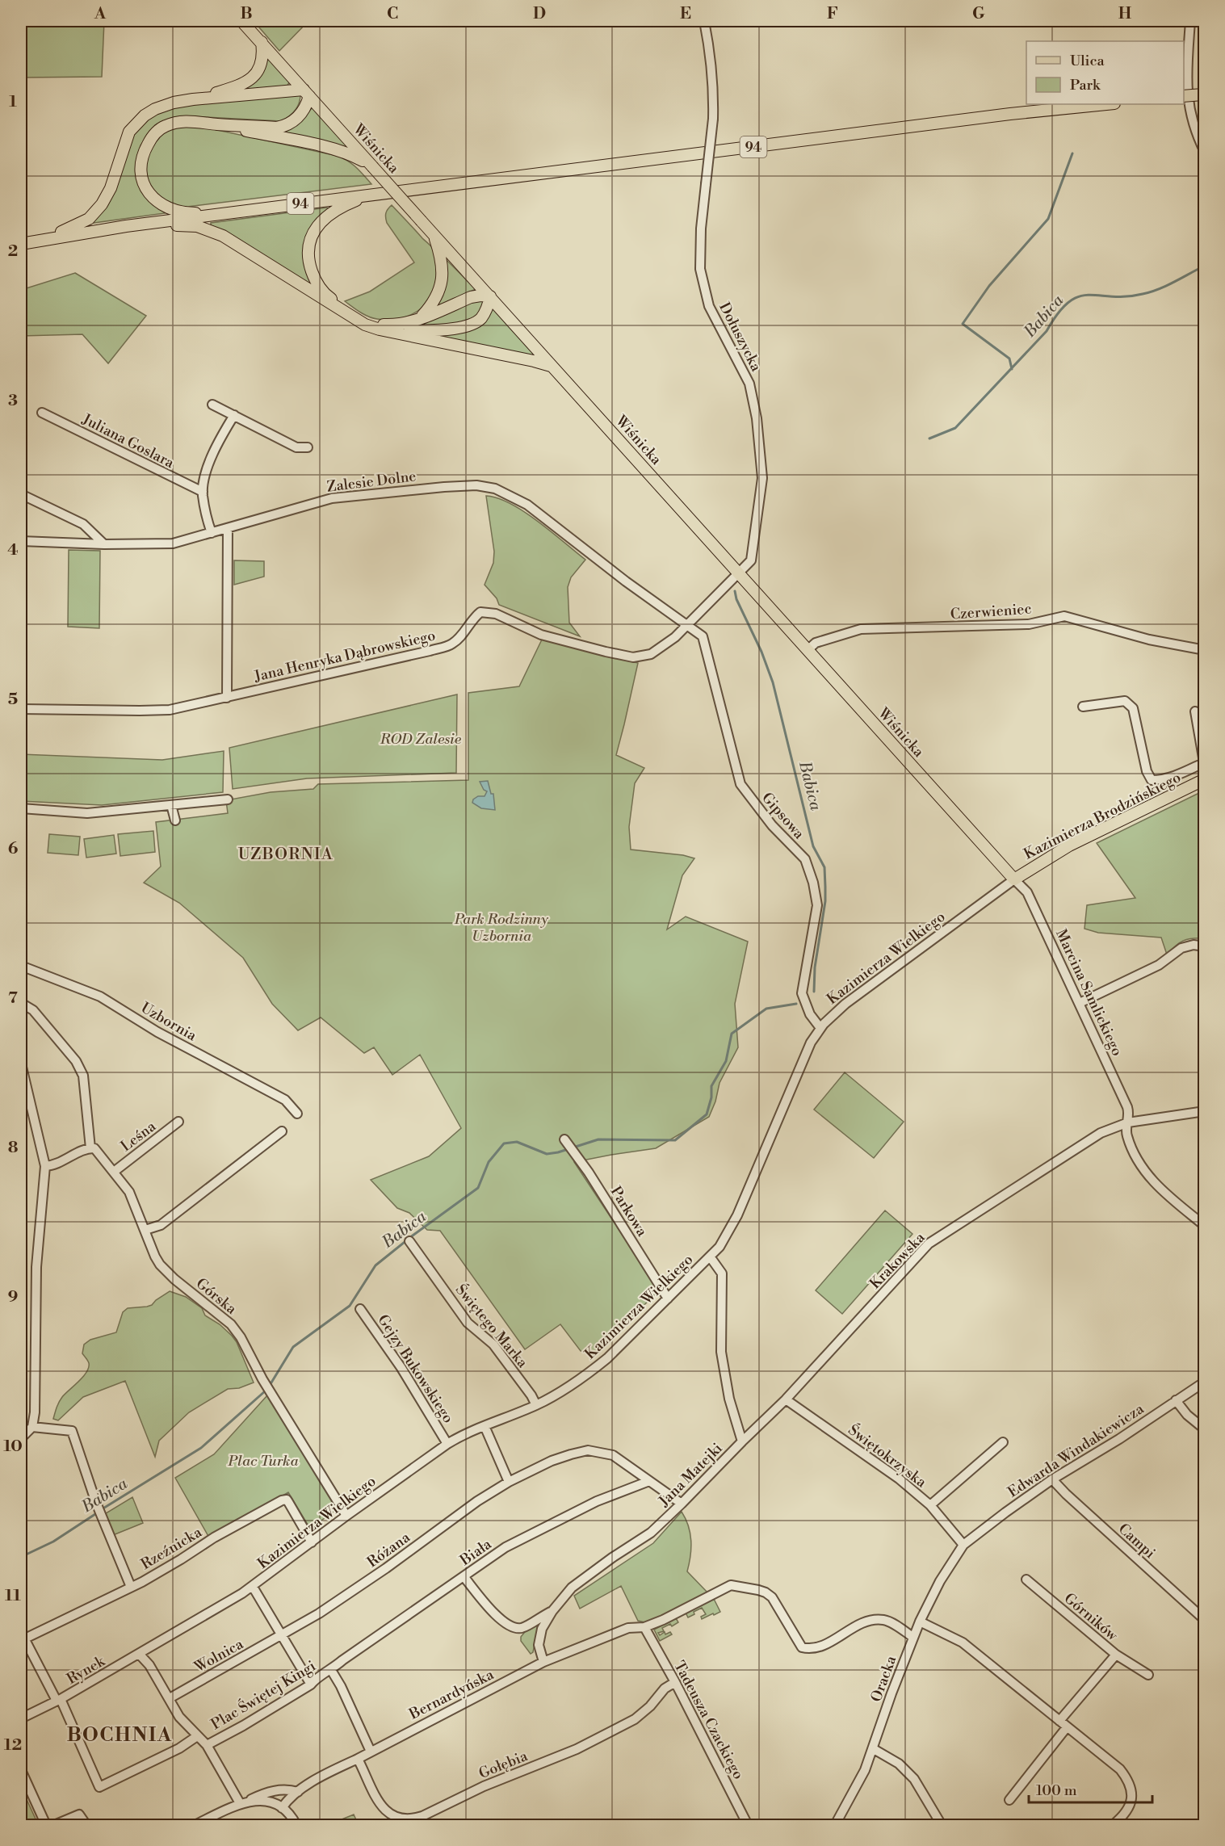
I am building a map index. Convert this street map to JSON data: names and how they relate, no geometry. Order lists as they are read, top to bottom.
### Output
{
  "streets": {
    "main road": ["94", "Wiśnicka", "Kazimierza Brodzińskiego"],
    "street": [
      "Dołuszycka",
      "Juliana Goslara",
      "Zalesie Dolne",
      "Czerwieniec",
      "Jana Henryka Dąbrowskiego",
      "Gipsowa",
      "Kazimierza Wielkiego",
      "Marcina Samlickiego",
      "Uzbornia",
      "Leśna",
      "Parkowa",
      "Krakowska",
      "Górska",
      "Świętego Marka",
      "Gejzy Bukowskiego",
      "Edwarda Windakiewicza",
      "Świętokrzyska",
      "Jana Matejki",
      "Campi",
      "Rzeźnicka",
      "Różana",
      "Biała",
      "Górników",
      "Wolnica",
      "Rynek",
      "Oracka",
      "Bernardyńska",
      "Plac Świętej Kingi",
      "Tadeusza Czackiego",
      "Gołębia"
    ]
  },
  "crossings": [
    ["Wiśnicka", "Dołuszycka"],
    ["Wiśnicka", "Czerwieniec"],
    ["Wiśnicka", "Jana Henryka Dąbrowskiego"],
    ["Wiśnicka", "Kazimierza Brodzińskiego"],
    ["Wiśnicka", "Kazimierza Wielkiego"],
    ["Wiśnicka", "Marcina Samlickiego"],
    ["Dołuszycka", "Jana Henryka Dąbrowskiego"],
    ["Zalesie Dolne", "Jana Henryka Dąbrowskiego"],
    ["Zalesie Dolne", "Gipsowa"],
    ["Jana Henryka Dąbrowskiego", "Gipsowa"],
    ["Gipsowa", "Kazimierza Wielkiego"],
    ["Kazimierza Brodzińskiego", "Kazimierza Wielkiego"],
    ["Kazimierza Brodzińskiego", "Marcina Samlickiego"],
    ["Kazimierza Wielkiego", "Marcina Samlickiego"],
    ["Kazimierza Wielkiego", "Parkowa"],
    ["Kazimierza Wielkiego", "Górska"],
    ["Kazimierza Wielkiego", "Świętego Marka"],
    ["Kazimierza Wielkiego", "Gejzy Bukowskiego"],
    ["Kazimierza Wielkiego", "Jana Matejki"],
    ["Kazimierza Wielkiego", "Rzeźnicka"],
    ["Kazimierza Wielkiego", "Rynek"],
    ["Marcina Samlickiego", "Krakowska"],
    ["Leśna", "Górska"],
    ["Krakowska", "Świętokrzyska"],
    ["Krakowska", "Jana Matejki"],
    ["Edwarda Windakiewicza", "Świętokrzyska"],
    ["Edwarda Windakiewicza", "Campi"],
    ["Edwarda Windakiewicza", "Oracka"],
    ["Świętokrzyska", "Oracka"],
    ["Jana Matejki", "Różana"],
    ["Jana Matejki", "Bernardyńska"],
    ["Różana", "Biała"],
    ["Różana", "Wolnica"],
    ["Biała", "Plac Świętej Kingi"],
    ["Oracka", "Bernardyńska"],
    ["Bernardyńska", "Plac Świętej Kingi"],
    ["Bernardyńska", "Tadeusza Czackiego"],
    ["Bernardyńska", "Gołębia"],
    ["Tadeusza Czackiego", "Gołębia"]
  ],
  "districts": ["UZBORNIA", "BOCHNIA"],
  "water": ["Babica"],
  "parks": ["ROD Zalesie", "Park Rodzinny Uzbornia", "Plac Turka"],
  "legend": ["Ulica", "Park"],
  "scale_bar": "100 m",
  "grid": {
    "columns": [
      "A",
      "B",
      "C",
      "D",
      "E",
      "F",
      "G",
      "H"
    ],
    "rows": [
      "1",
      "2",
      "3",
      "4",
      "5",
      "6",
      "7",
      "8",
      "9",
      "10",
      "11",
      "12"
    ]
  }
}
